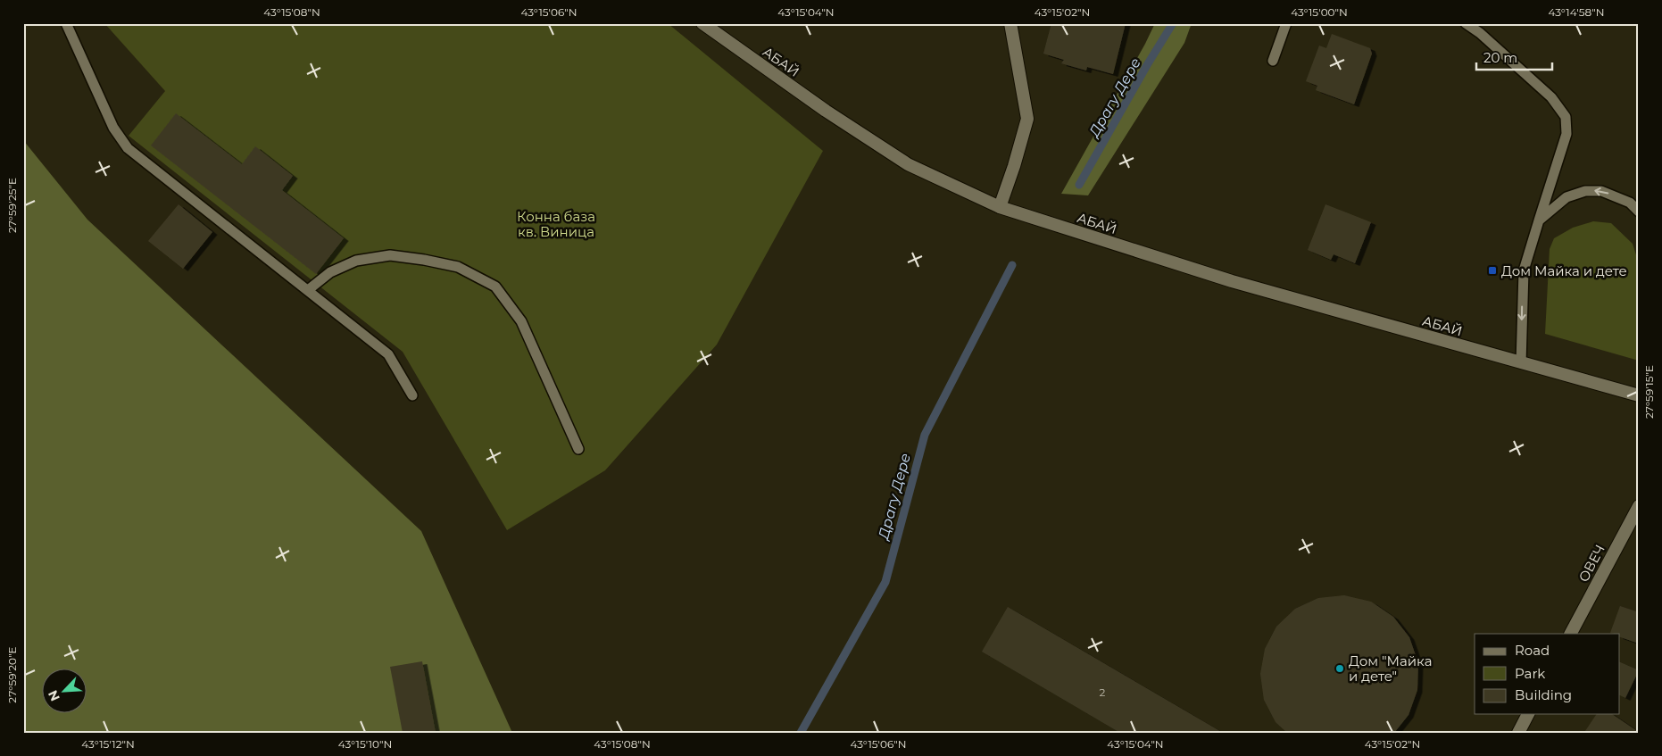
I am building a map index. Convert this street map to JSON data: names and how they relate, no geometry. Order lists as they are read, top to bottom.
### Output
{
  "streets": {
    "street": ["АБАЙ", "ОВЕЧ"]
  },
  "water": ["Драгу Дере"],
  "parks": ["Конна база кв. Виница"],
  "places": {
    "transit": ["Дом Майка и дете"],
    "other": ["Дом \"Майка и дете\""]
  },
  "house_numbers": ["2"],
  "legend": ["Road", "Park", "Building"],
  "scale_bar": "20 m",
  "north": "bottom left",
  "coordinates": [
    "43°15'08\"N",
    "43°15'06\"N",
    "43°15'04\"N",
    "43°15'02\"N",
    "43°15'00\"N",
    "43°14'58\"N",
    "27°59'25\"E",
    "27°59'15\"E",
    "27°59'20\"E",
    "43°15'12\"N",
    "43°15'10\"N"
  ]
}
